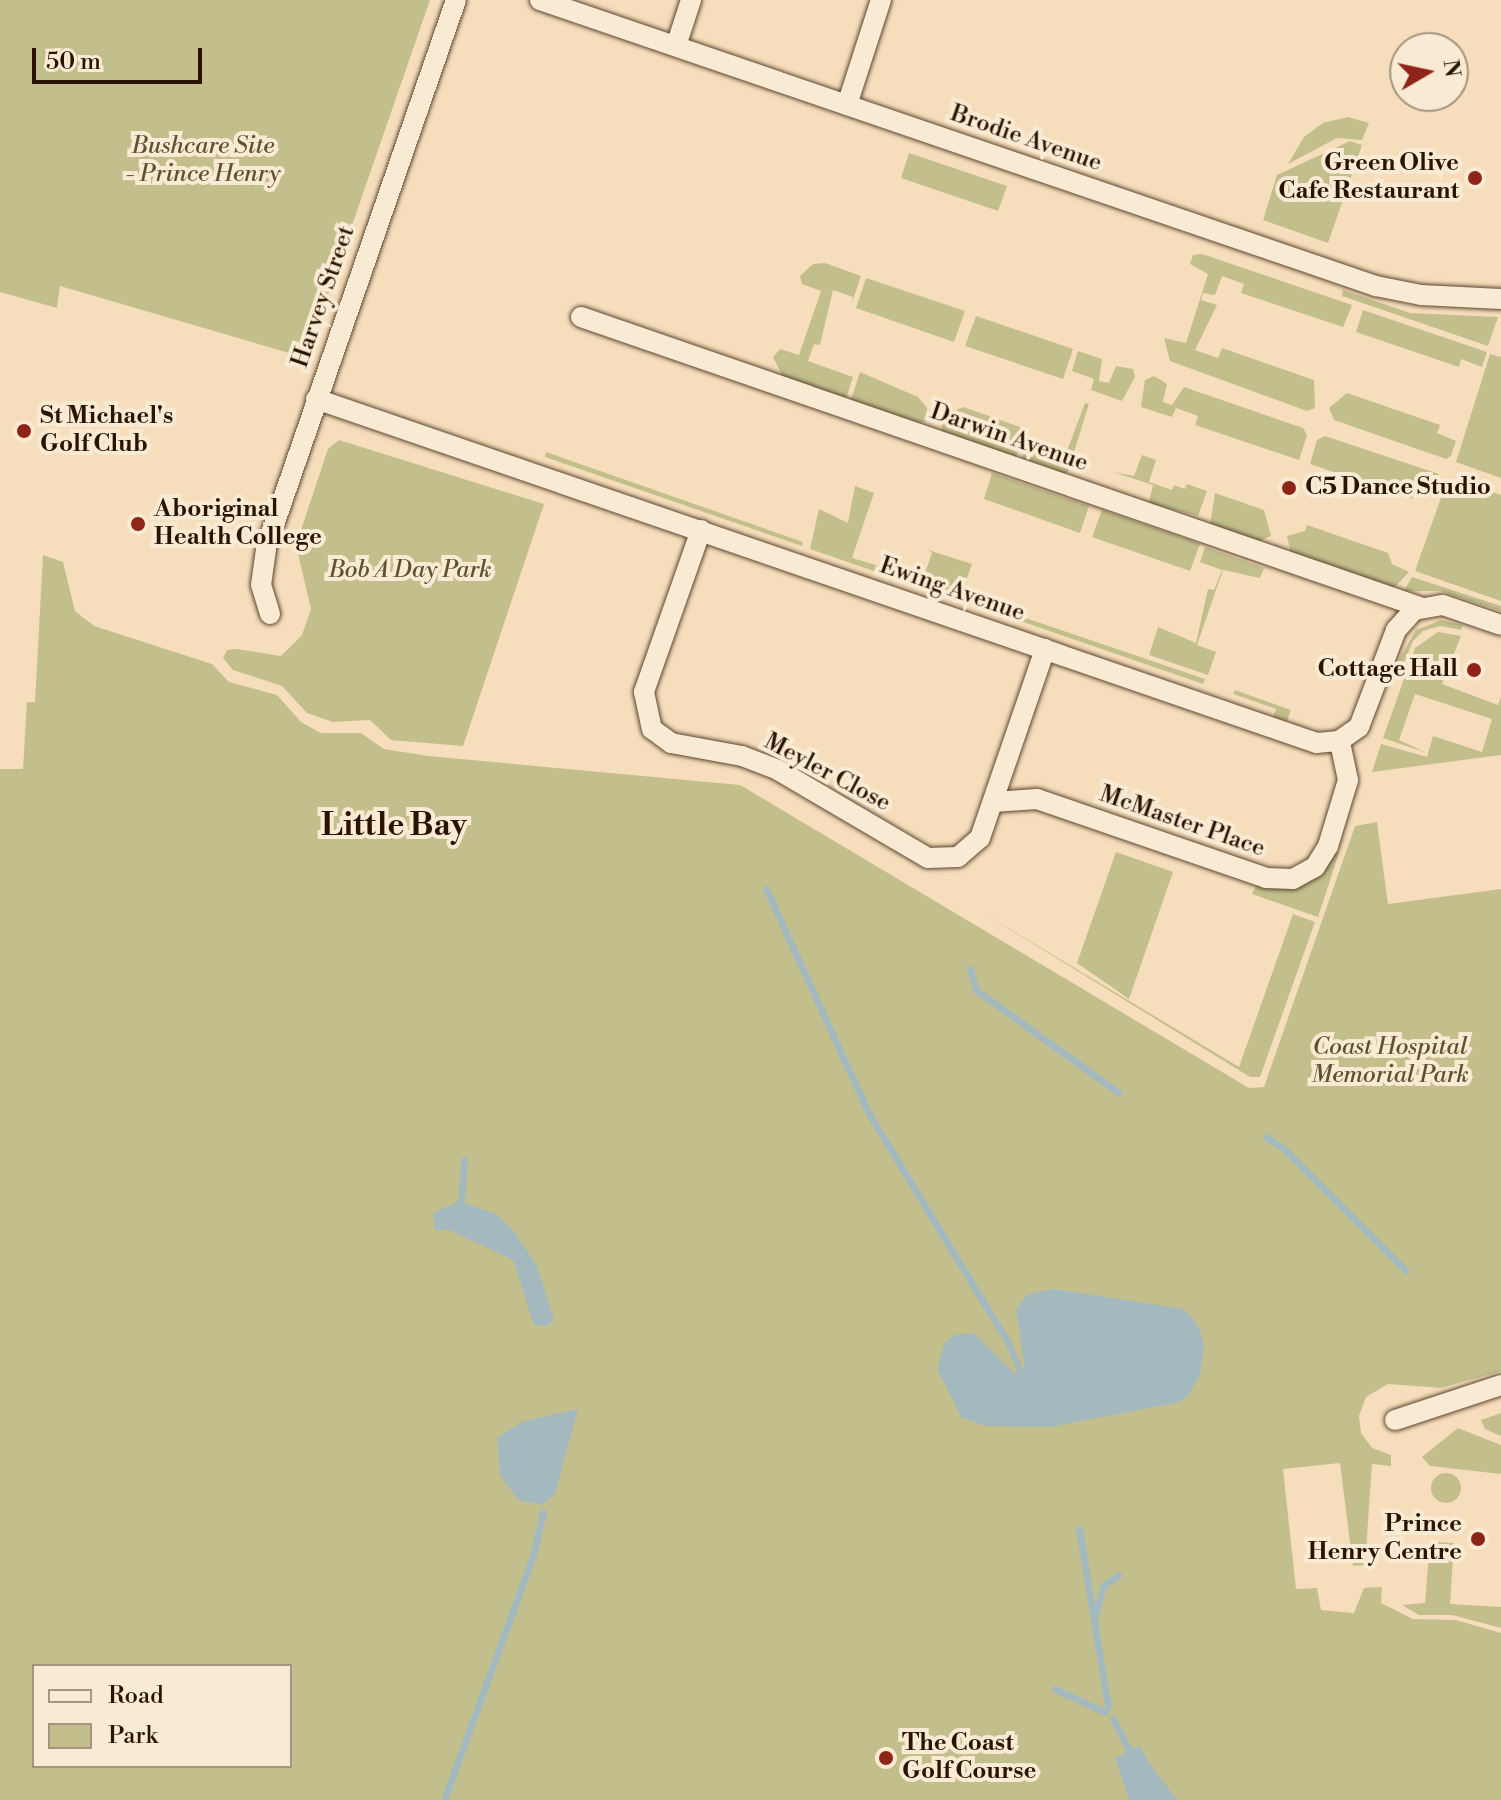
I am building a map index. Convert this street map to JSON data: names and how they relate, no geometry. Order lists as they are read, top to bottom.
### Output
{
  "streets": {
    "street": [
      "Brodie Avenue",
      "Harvey Street",
      "Darwin Avenue",
      "Ewing Avenue",
      "Meyler Close",
      "McMaster Place"
    ]
  },
  "crossings": [
    ["Harvey Street", "Ewing Avenue"],
    ["Ewing Avenue", "Meyler Close"],
    ["Ewing Avenue", "McMaster Place"],
    ["Meyler Close", "McMaster Place"]
  ],
  "districts": ["Little Bay"],
  "parks": ["Bushcare Site - Prince Henry", "Bob A Day Park", "Coast Hospital Memorial Park"],
  "places": [
    "Green Olive Cafe Restaurant",
    "St Michael's Golf Club",
    "C5 Dance Studio",
    "Aboriginal Health College",
    "Cottage Hall",
    "Prince Henry Centre",
    "The Coast Golf Course"
  ],
  "legend": ["Road", "Park"],
  "scale_bar": "50 m",
  "north": "right"
}
